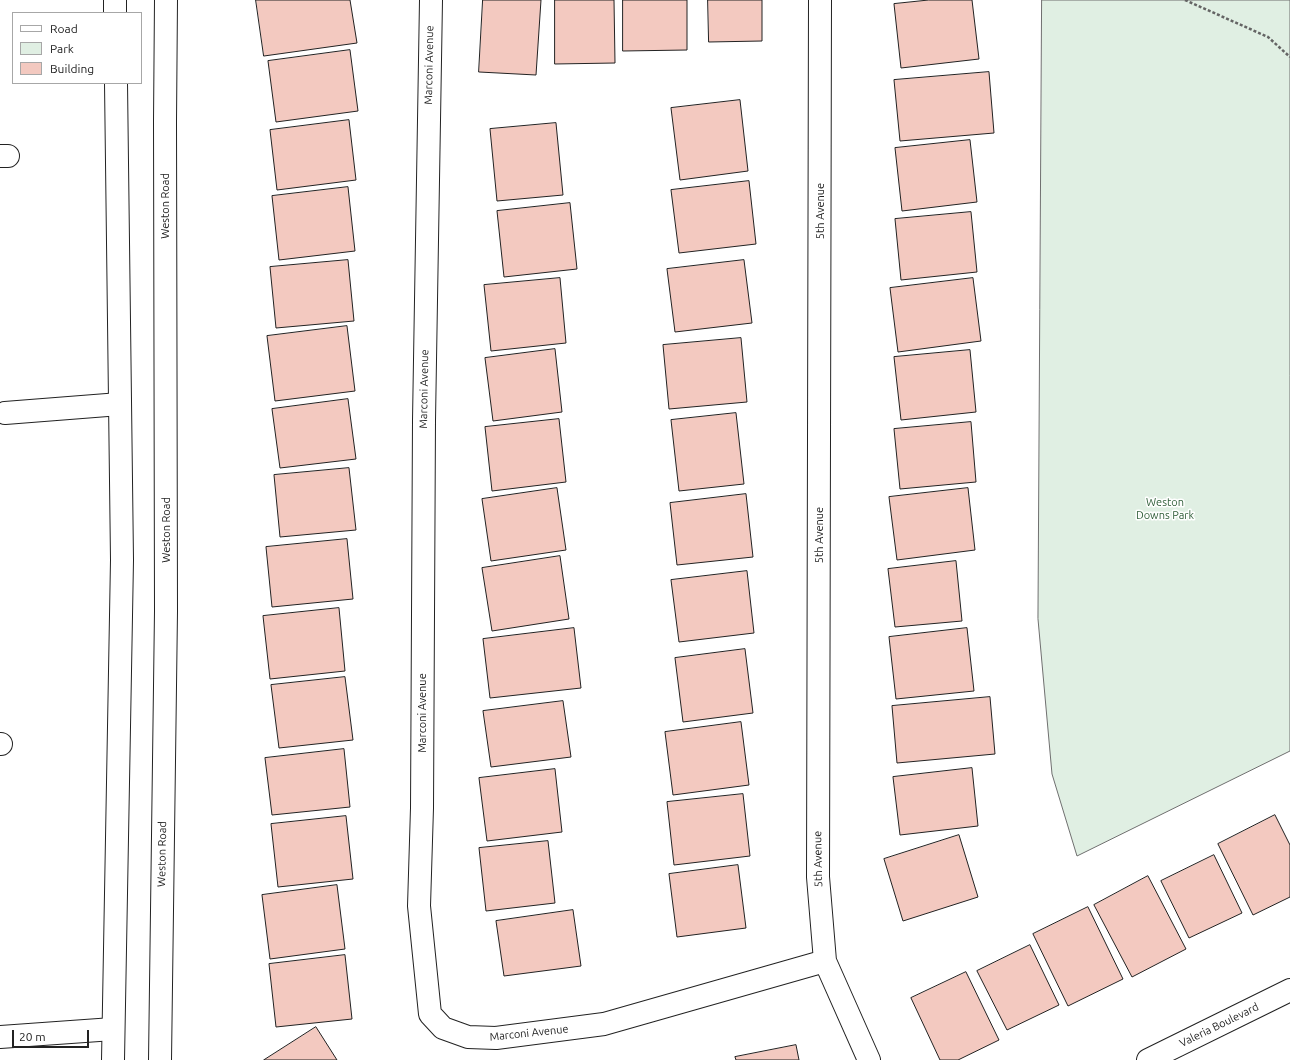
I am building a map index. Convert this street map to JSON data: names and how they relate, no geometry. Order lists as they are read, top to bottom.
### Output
{
  "streets": {
    "street": [
      "Marconi Avenue",
      "Weston Road",
      "5th Avenue",
      "Valeria Boulevard"
    ]
  },
  "crossings": [
    ["Marconi Avenue", "5th Avenue"]
  ],
  "parks": ["Weston Downs Park"],
  "legend": ["Road", "Park", "Building"],
  "scale_bar": "20 m"
}
